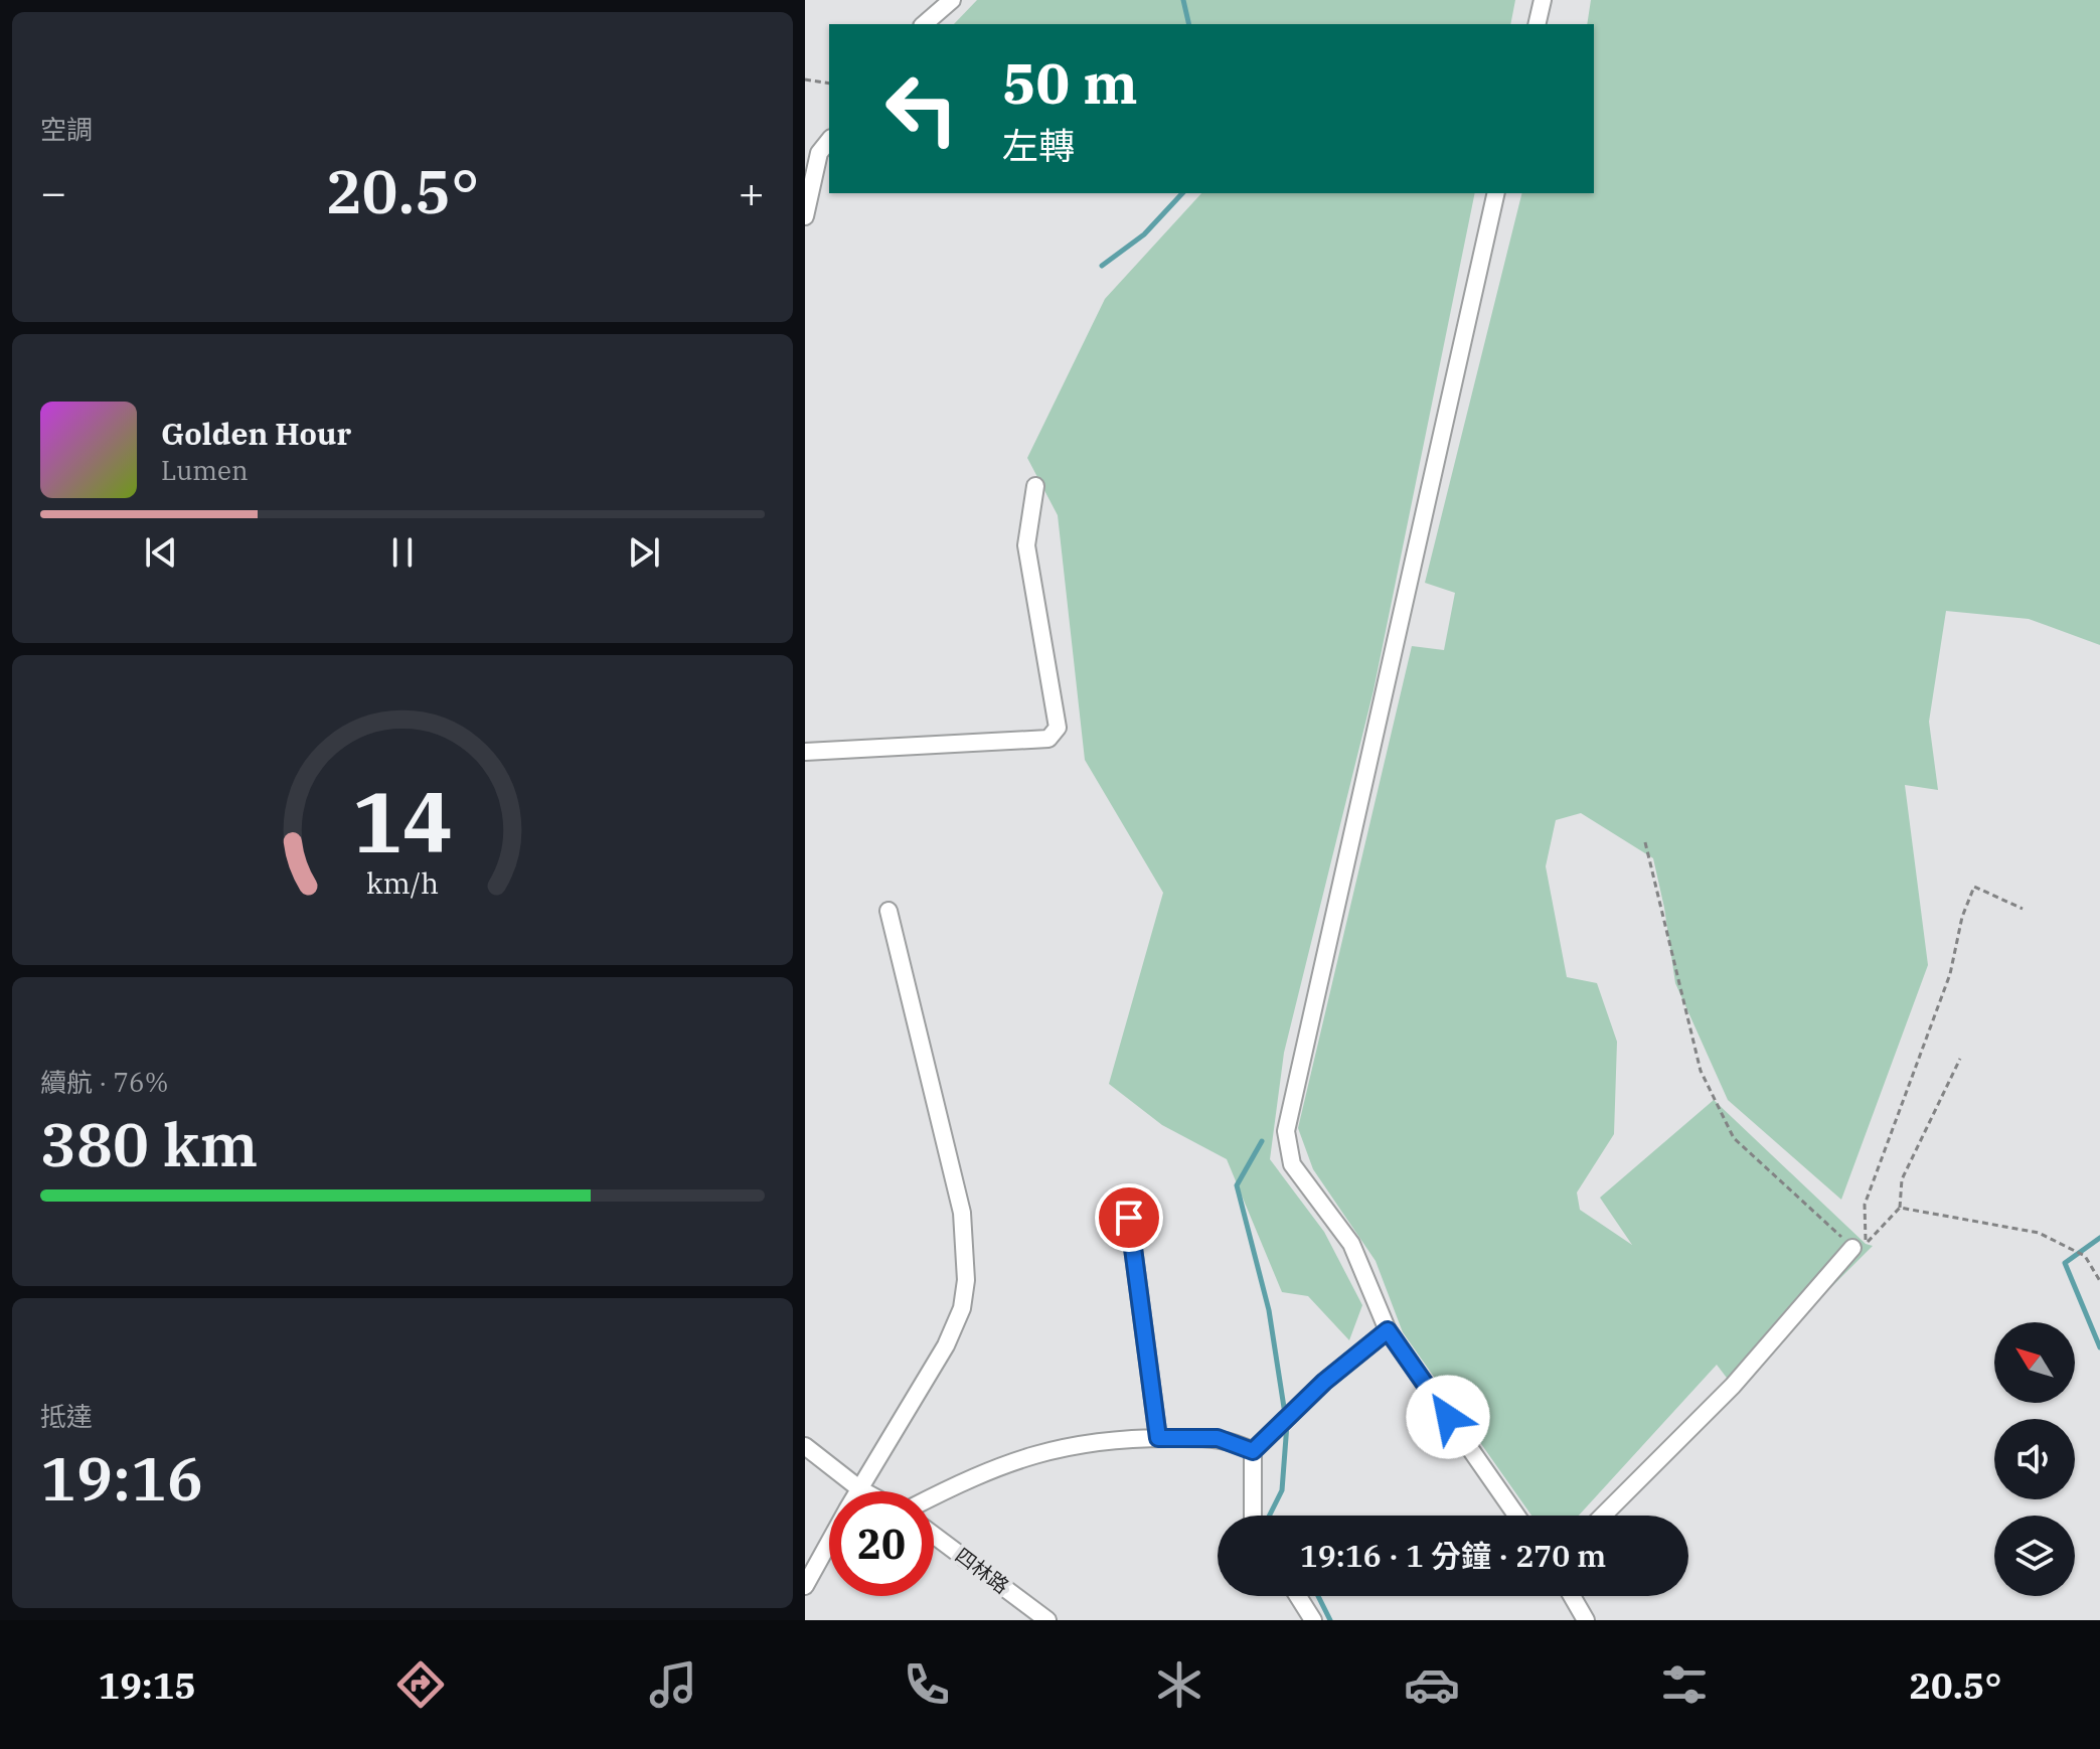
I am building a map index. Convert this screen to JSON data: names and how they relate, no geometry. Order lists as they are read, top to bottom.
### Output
{
  "streets": {
    "street": ["四林路"]
  },
  "north": "top left",
  "page": {
    "tile": [
      "空調",
      ["續航 · 76%", "380 km"],
      ["抵達", "19:16"]
    ],
    "turn": ["50 m", "左轉"],
    "heat": ["−", "20.5°", "+"],
    "song": ["Golden Hour", "Lumen"],
    "limit": "20",
    "trip": "19:16 · 1 分鐘 · 270 m",
    "tabs": ["19:15", "20.5°"],
    "gauge": ["14", "km/h"]
  }
}
